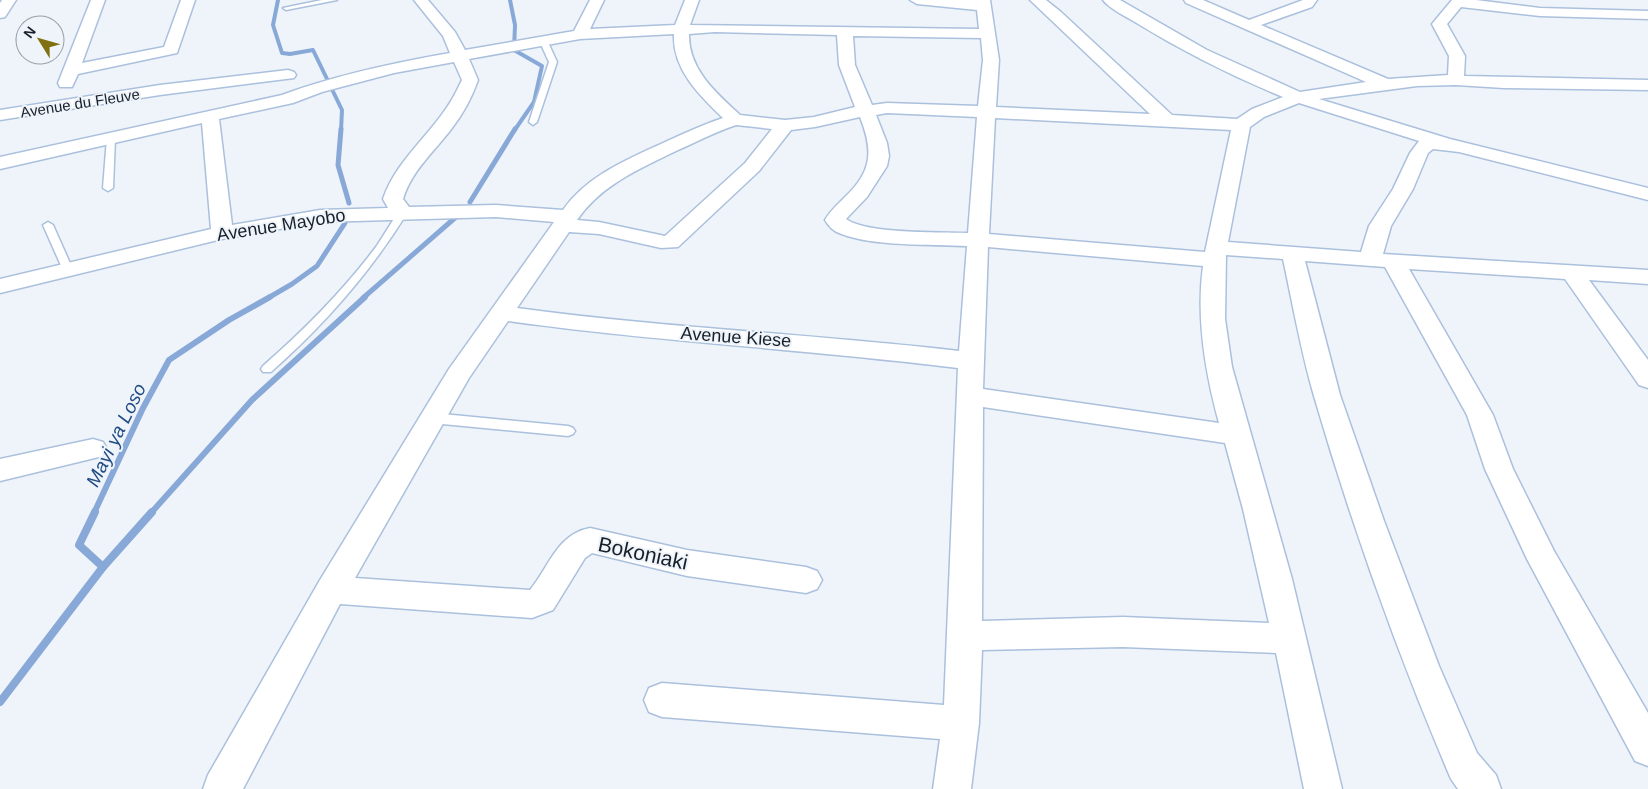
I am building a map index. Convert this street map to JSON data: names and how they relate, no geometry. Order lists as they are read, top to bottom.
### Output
{
  "streets": {
    "street": [
      "Avenue du Fleuve",
      "Avenue Mayobo",
      "Avenue Kiese",
      "Bokoniaki"
    ]
  },
  "water": ["Mayi ya Loso"],
  "north": "top left"
}
